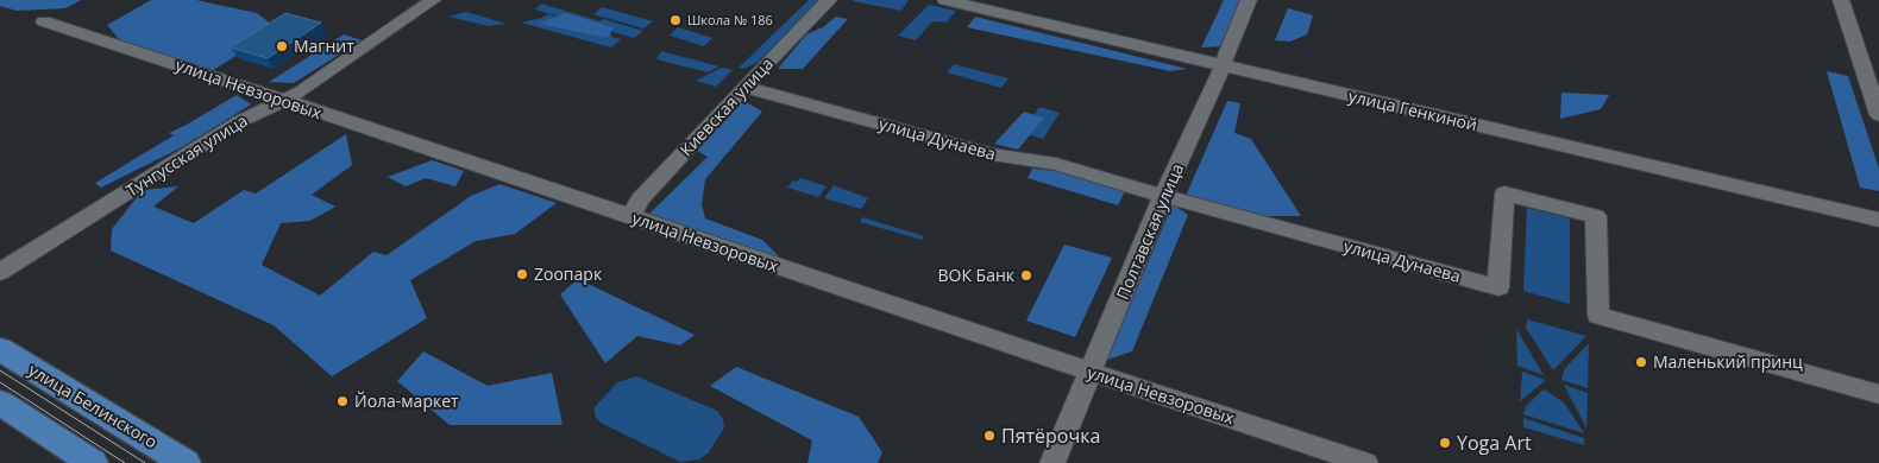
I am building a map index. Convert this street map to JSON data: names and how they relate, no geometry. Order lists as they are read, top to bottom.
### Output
{
  "streets": {
    "main road": ["улица Белинского"],
    "street": [
      "улица Невзоровых",
      "Киевская улица",
      "улица Генкиной",
      "улица Дунаева",
      "Тунгусская улица",
      "Полтавская улица"
    ]
  },
  "crossings": [
    ["улица Невзоровых", "Киевская улица"],
    ["улица Невзоровых", "Тунгусская улица"],
    ["улица Невзоровых", "Полтавская улица"],
    ["Киевская улица", "улица Дунаева"],
    ["улица Генкиной", "Полтавская улица"],
    ["улица Дунаева", "Полтавская улица"]
  ],
  "places": [
    "Школа № 186",
    "Магнит",
    "Zooпарк",
    "ВОК Банк",
    "Маленький принц",
    "Йола-маркет",
    "Пятёрочка",
    "Yoga Art"
  ]
}
